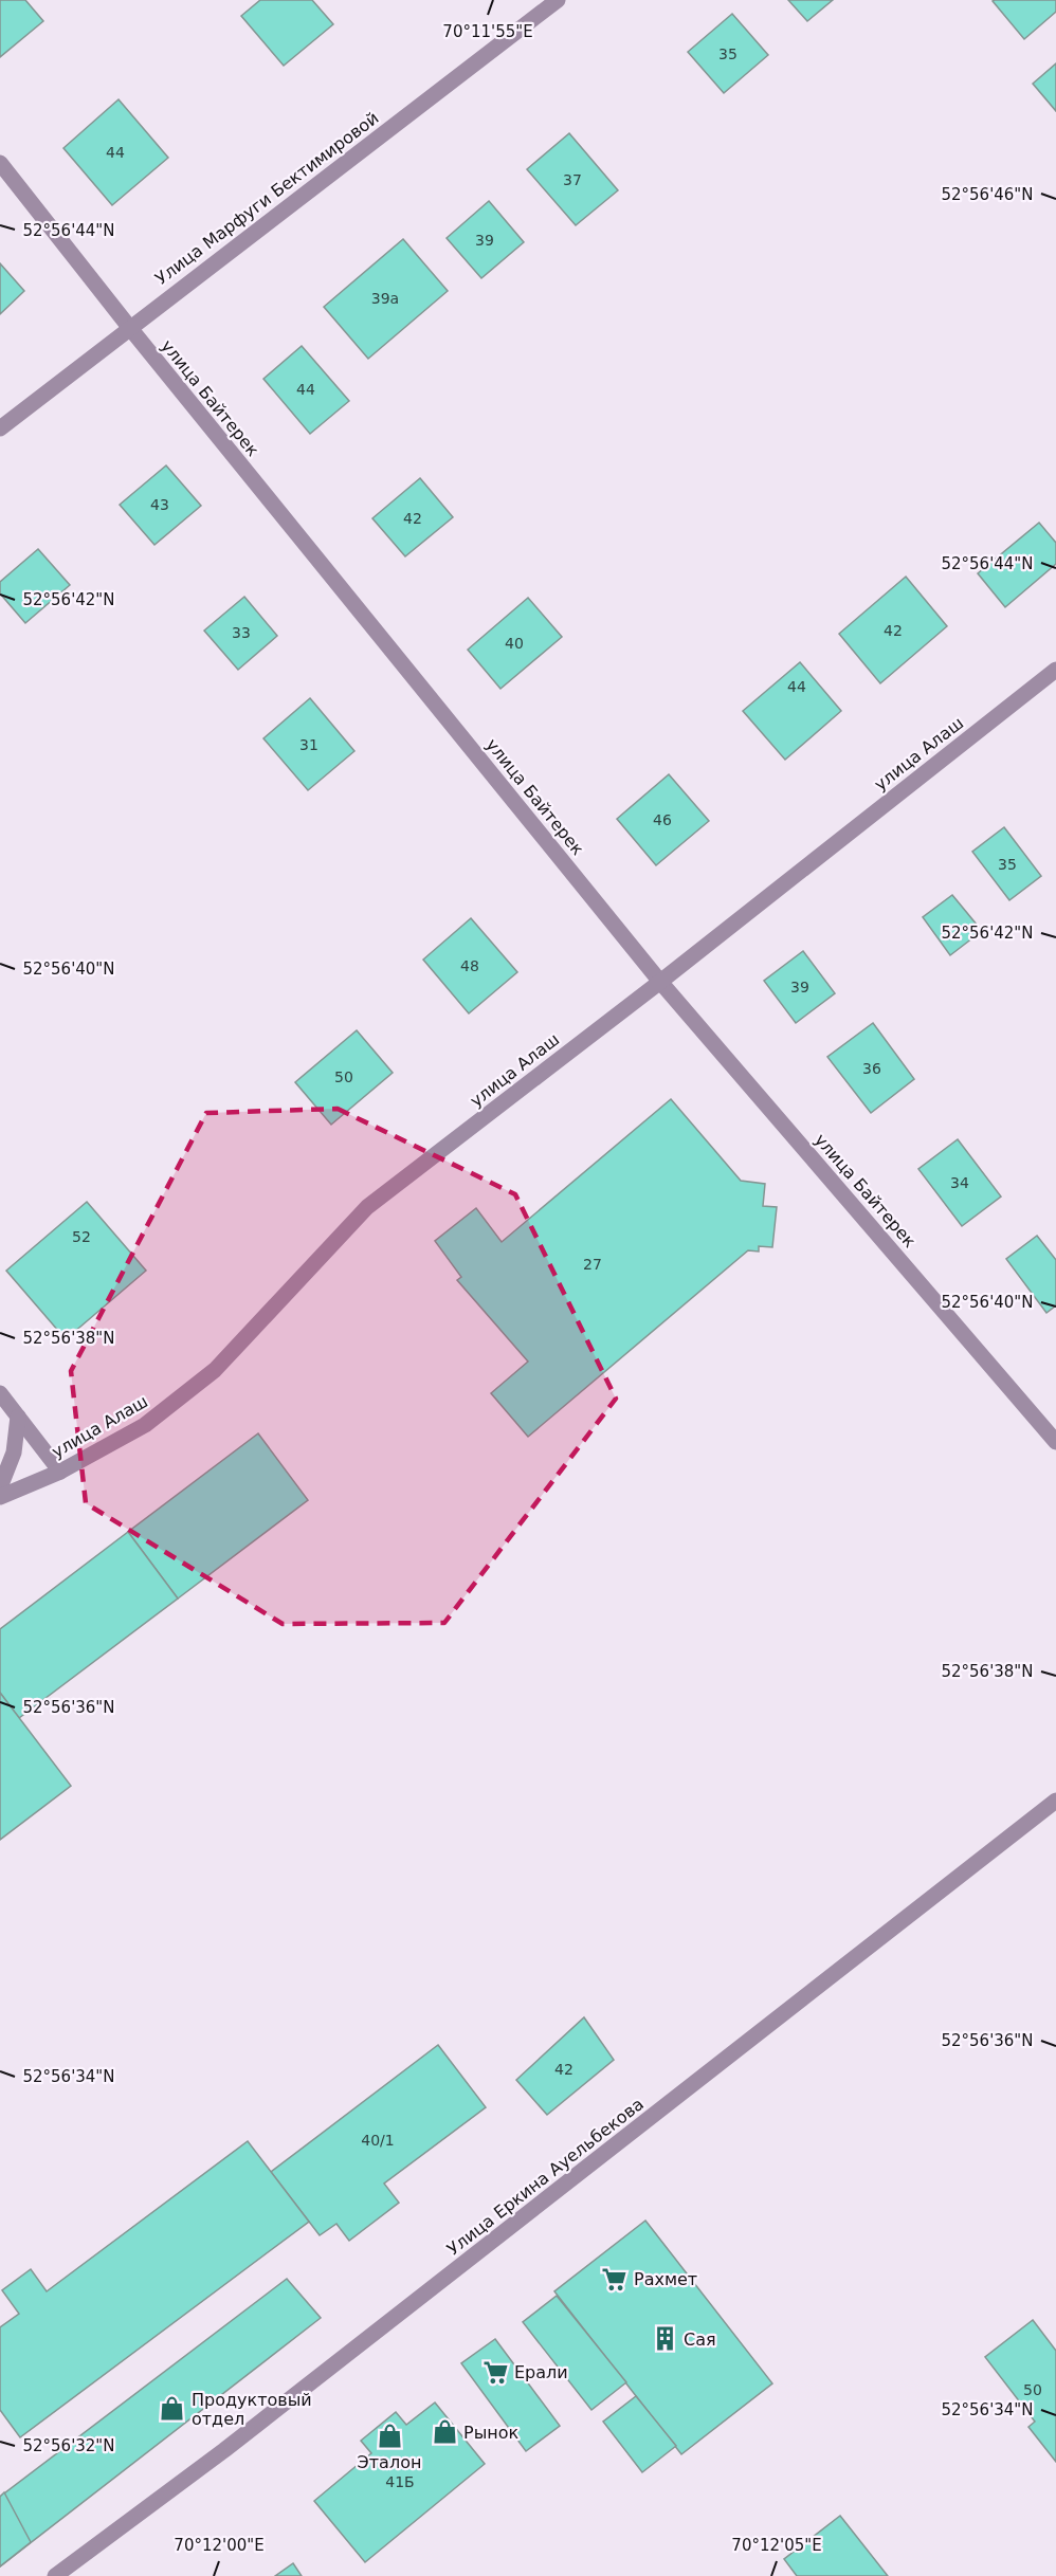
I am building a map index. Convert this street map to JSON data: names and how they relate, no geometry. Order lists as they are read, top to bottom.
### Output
{
  "streets": {
    "street": [
      "Улица Марфуги Бектимировой",
      "улица Байтерек",
      "улица Алаш",
      "Улица Еркина Ауельбекова"
    ]
  },
  "crossings": [
    ["Улица Марфуги Бектимировой", "улица Байтерек"],
    ["улица Байтерек", "улица Алаш"]
  ],
  "places": {
    "supermarket": ["Рахмет", "Ерали"],
    "building": ["Сая"],
    "shop": ["Продуктовый отдел", "Рынок", "Эталон"]
  },
  "house_numbers": [
    "35",
    "44",
    "37",
    "39",
    "39а",
    "44",
    "43",
    "42",
    "42",
    "33",
    "40",
    "44",
    "31",
    "46",
    "35",
    "48",
    "39",
    "36",
    "50",
    "34",
    "52",
    "27",
    "42",
    "40/1",
    "50",
    "41Б"
  ],
  "coordinates": [
    "70°11'55\"E",
    "52°56'46\"N",
    "52°56'44\"N",
    "52°56'42\"N",
    "52°56'40\"N",
    "52°56'38\"N",
    "52°56'36\"N",
    "52°56'34\"N",
    "52°56'32\"N",
    "70°12'00\"E",
    "70°12'05\"E"
  ]
}
